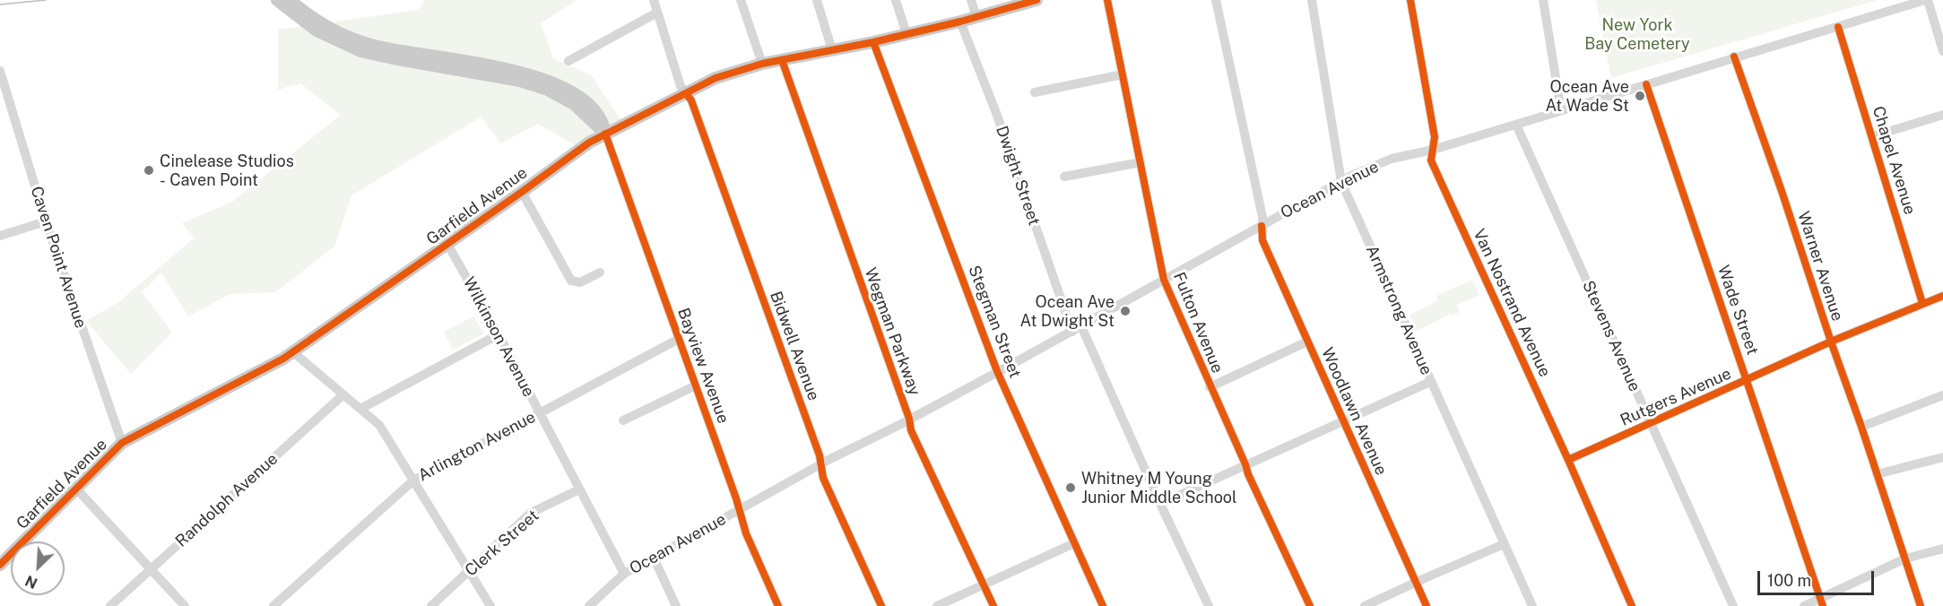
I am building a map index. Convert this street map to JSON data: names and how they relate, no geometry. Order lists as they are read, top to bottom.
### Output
{
  "streets": {
    "main road": ["Garfield Avenue", "Bayview Avenue"],
    "street": [
      "Chapel Avenue",
      "Dwight Street",
      "Ocean Avenue",
      "Caven Point Avenue",
      "Warner Avenue",
      "Van Nostrand Avenue",
      "Armstrong Avenue",
      "Wade Street",
      "Stegman Street",
      "Fulton Avenue",
      "Wegman Parkway",
      "Stevens Avenue",
      "Wilkinson Avenue",
      "Bidwell Avenue",
      "Rutgers Avenue",
      "Woodlawn Avenue",
      "Arlington Avenue",
      "Randolph Avenue",
      "Clerk Street"
    ]
  },
  "crossings": [
    ["Chapel Avenue", "Ocean Avenue"],
    ["Chapel Avenue", "Rutgers Avenue"],
    ["Dwight Street", "Ocean Avenue"],
    ["Dwight Street", "Garfield Avenue"],
    ["Ocean Avenue", "Warner Avenue"],
    ["Ocean Avenue", "Van Nostrand Avenue"],
    ["Ocean Avenue", "Armstrong Avenue"],
    ["Ocean Avenue", "Wade Street"],
    ["Ocean Avenue", "Stegman Street"],
    ["Ocean Avenue", "Fulton Avenue"],
    ["Ocean Avenue", "Wegman Parkway"],
    ["Ocean Avenue", "Stevens Avenue"],
    ["Ocean Avenue", "Wilkinson Avenue"],
    ["Ocean Avenue", "Bidwell Avenue"],
    ["Ocean Avenue", "Bayview Avenue"],
    ["Ocean Avenue", "Woodlawn Avenue"],
    ["Garfield Avenue", "Caven Point Avenue"],
    ["Garfield Avenue", "Stegman Street"],
    ["Garfield Avenue", "Wegman Parkway"],
    ["Garfield Avenue", "Wilkinson Avenue"],
    ["Garfield Avenue", "Bidwell Avenue"],
    ["Garfield Avenue", "Bayview Avenue"],
    ["Warner Avenue", "Rutgers Avenue"],
    ["Van Nostrand Avenue", "Rutgers Avenue"],
    ["Wade Street", "Rutgers Avenue"],
    ["Stevens Avenue", "Rutgers Avenue"],
    ["Wilkinson Avenue", "Arlington Avenue"],
    ["Wilkinson Avenue", "Clerk Street"],
    ["Bayview Avenue", "Arlington Avenue"]
  ],
  "parks": ["New York Bay Cemetery"],
  "places": [
    "Ocean Ave At Wade St",
    "Cinelease Studios - Caven Point",
    "Ocean Ave At Dwight St",
    "Whitney M Young Junior Middle School"
  ],
  "scale_bar": "100 m",
  "north": "bottom left"
}
